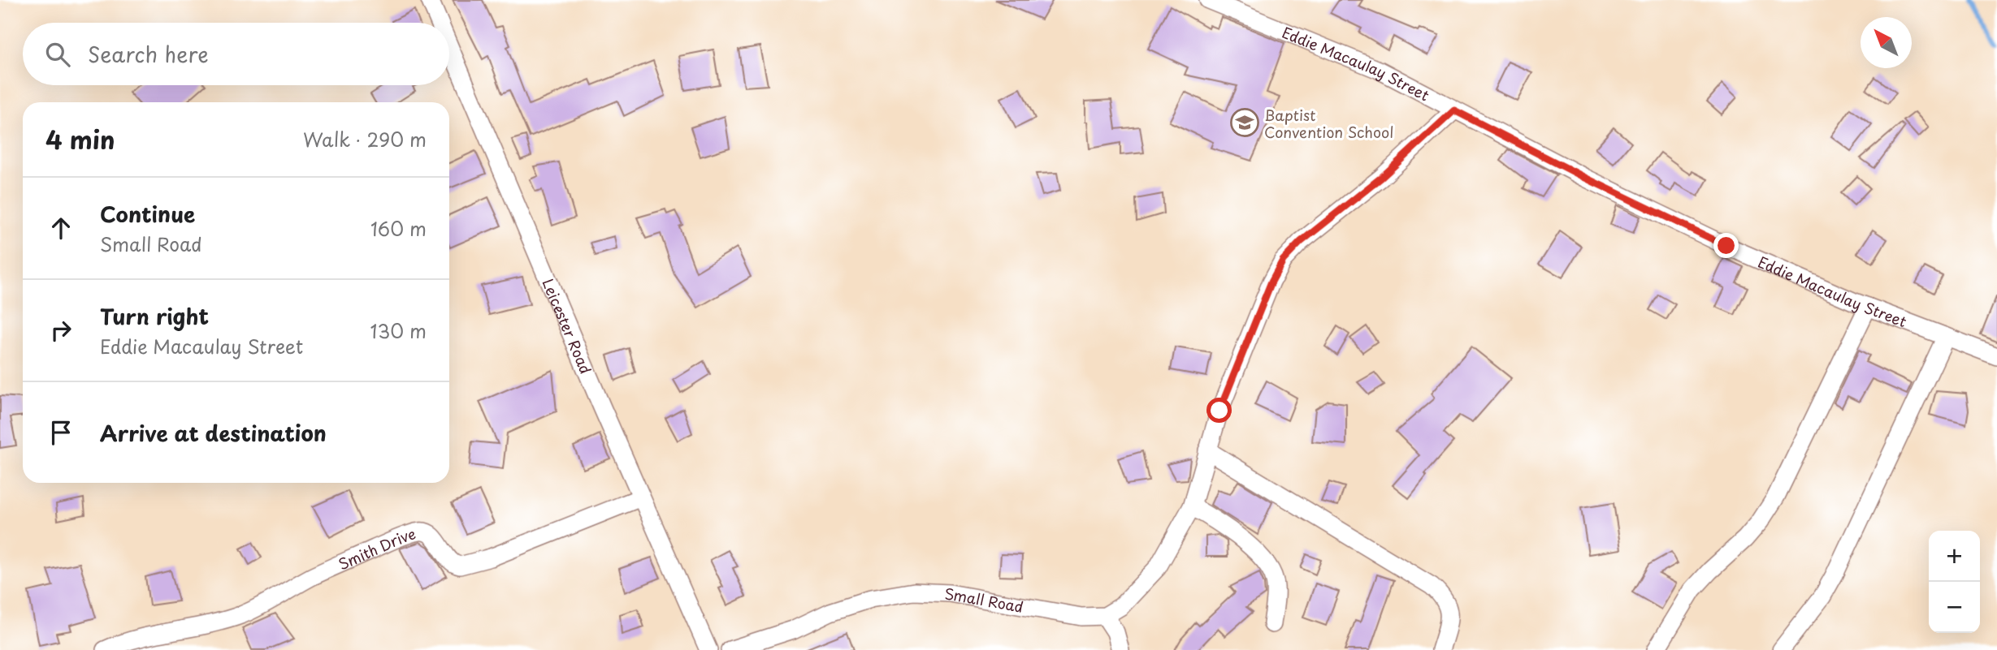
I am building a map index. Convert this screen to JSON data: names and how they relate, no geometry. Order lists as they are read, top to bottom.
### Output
{
  "streets": {
    "street": [
      "Eddie Macaulay Street",
      "Leicester Road",
      "Smith Drive",
      "Small Road"
    ]
  },
  "crossings": [
    ["Leicester Road", "Smith Drive"]
  ],
  "places": {
    "school or university": ["Baptist Convention School"]
  },
  "north": "top left",
  "page": {
    "search": "Search here",
    "heading": ["4 min", "Walk · 290 m"],
    "list": [
      ["Continue", "Small Road", "160 m"],
      ["Turn right", "Eddie Macaulay Street", "130 m"],
      "Arrive at destination"
    ],
    "map_buttons": ["+", "−"]
  }
}
